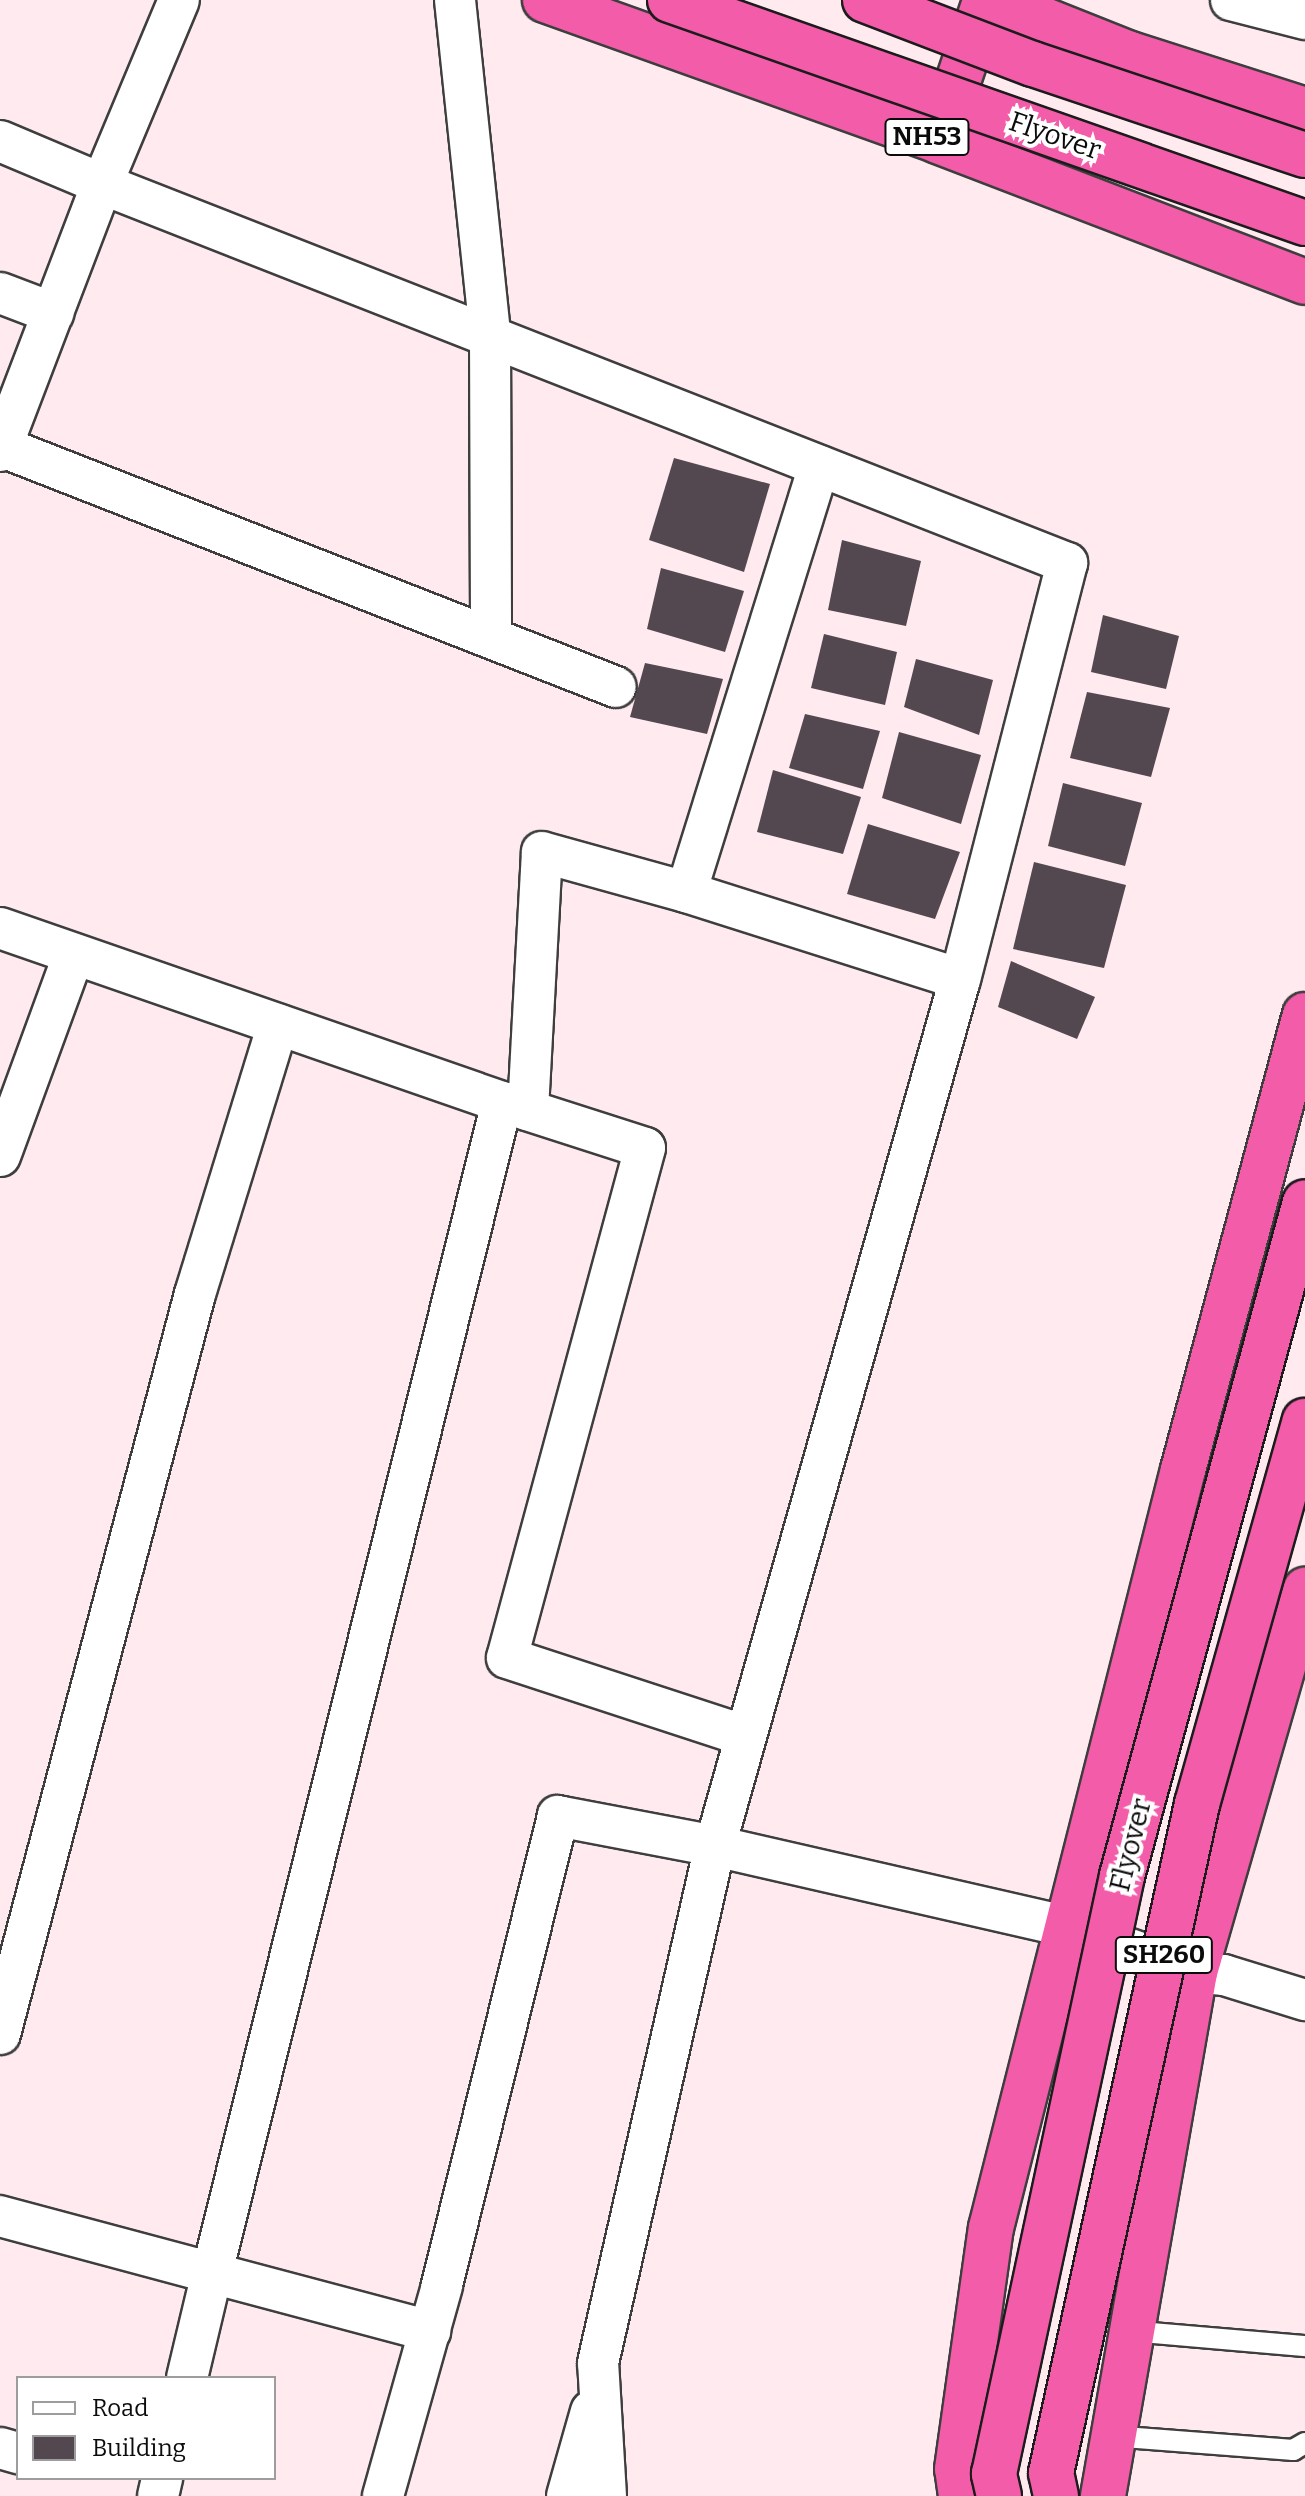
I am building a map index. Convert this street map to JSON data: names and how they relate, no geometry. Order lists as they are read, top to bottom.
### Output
{
  "streets": {
    "highway": ["Flyover", "NH53", "SH260"]
  },
  "legend": ["Road", "Building"]
}
